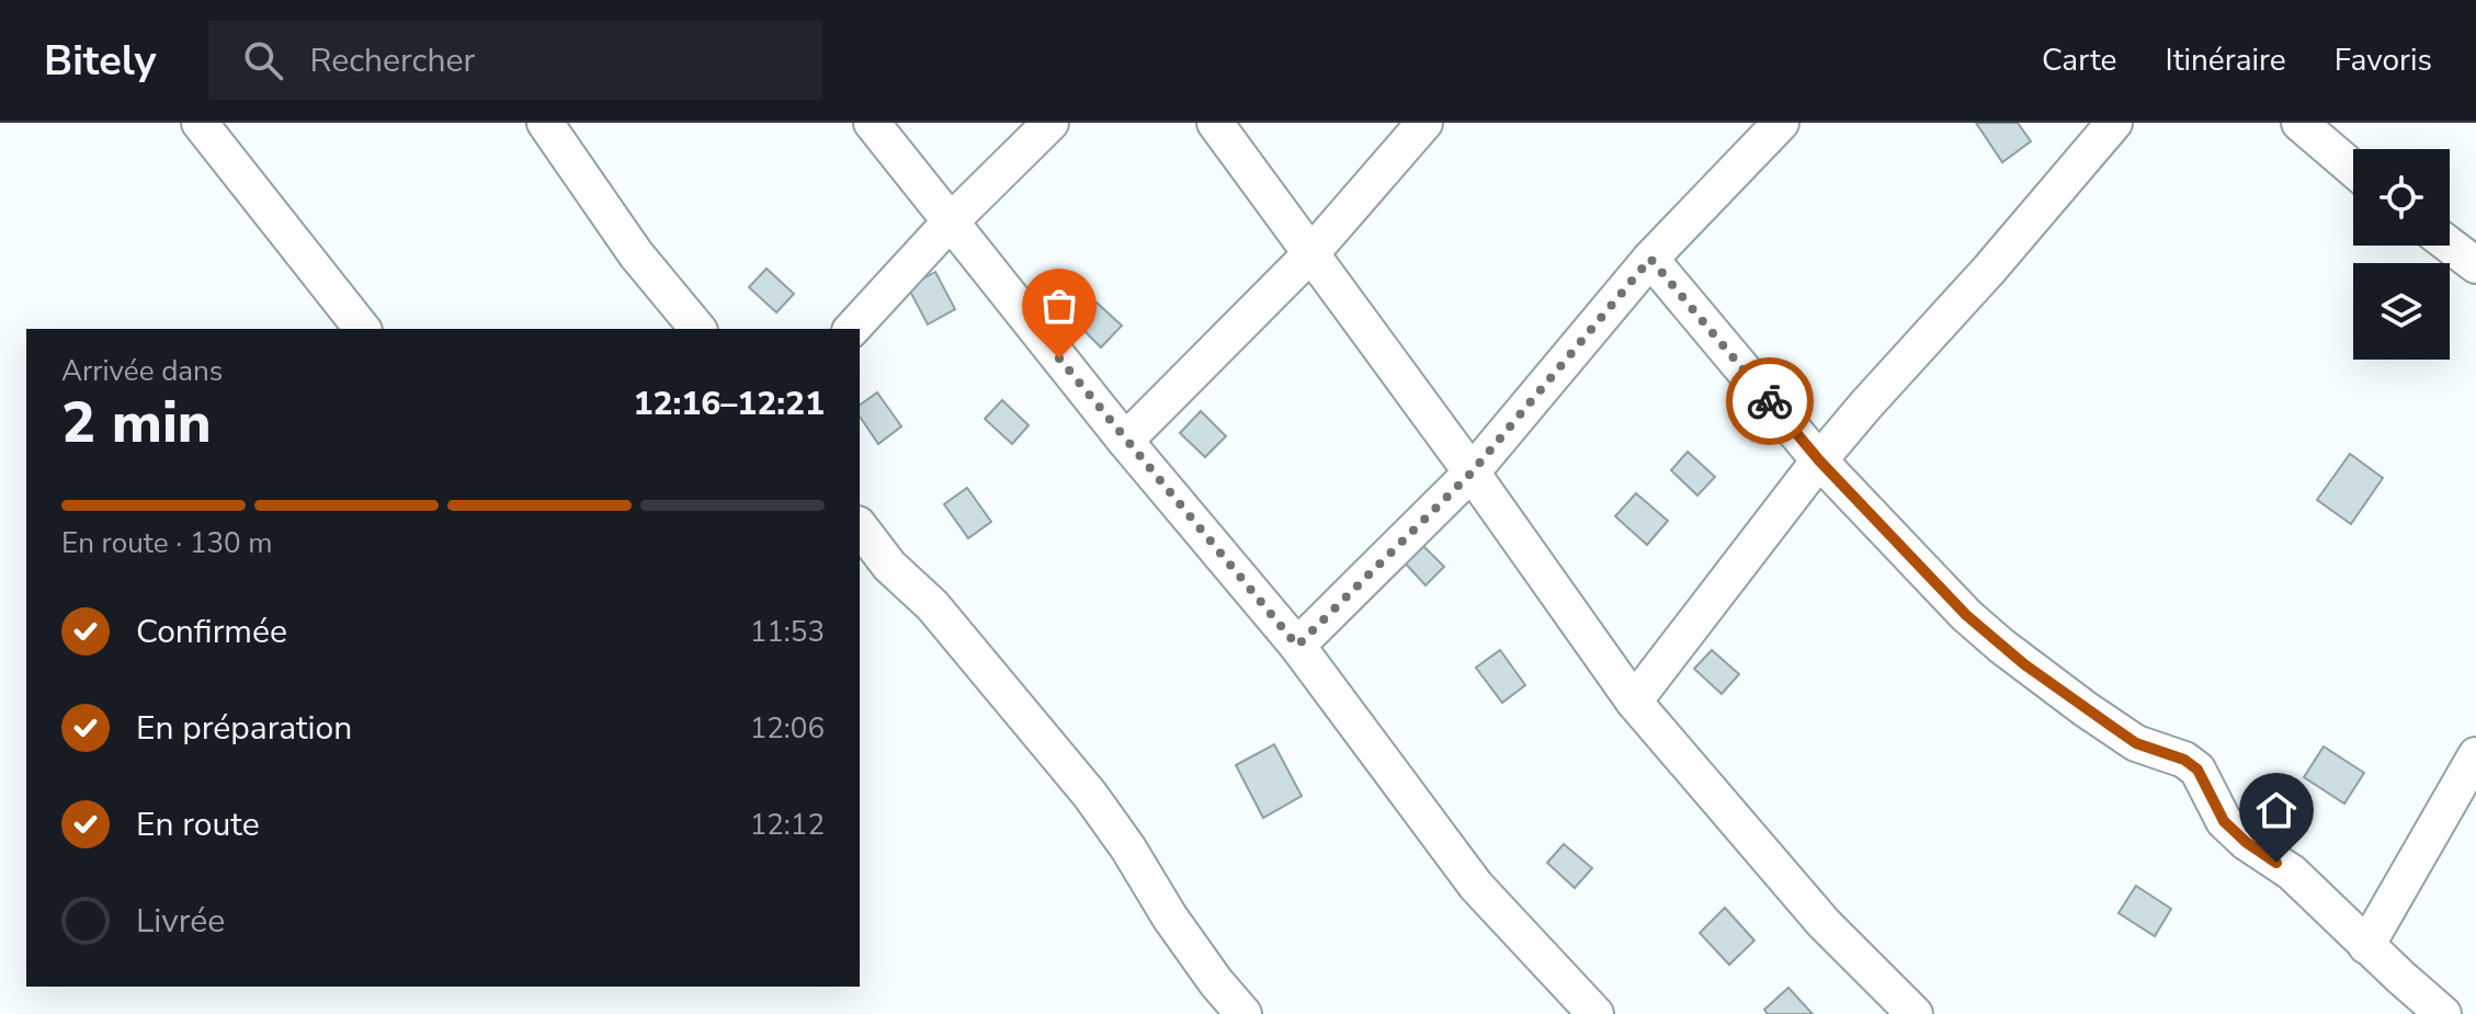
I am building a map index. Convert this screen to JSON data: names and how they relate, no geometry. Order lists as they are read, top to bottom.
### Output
{
  "page": {
    "header": "Bitely",
    "search": "Rechercher",
    "nav": ["Carte", "Itinéraire", "Favoris"],
    "heading": ["2 min", "Arrivée dans", "12:16–12:21"],
    "bar": "En route · 130 m",
    "list": [
      ["Confirmée", "11:53"],
      ["En préparation", "12:06"],
      ["En route", "12:12"],
      "Livrée"
    ]
  }
}
